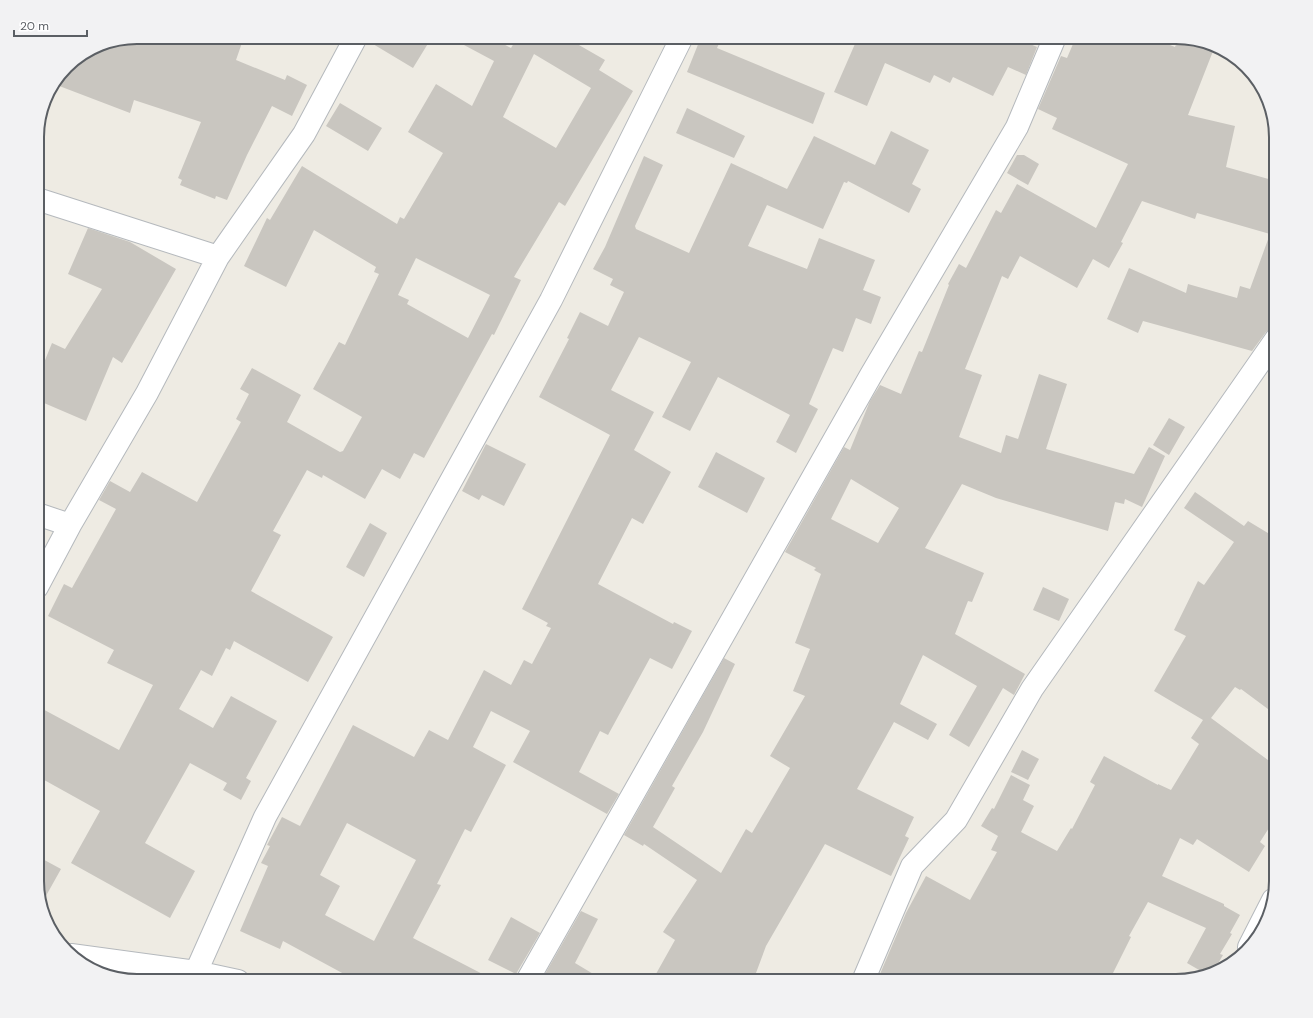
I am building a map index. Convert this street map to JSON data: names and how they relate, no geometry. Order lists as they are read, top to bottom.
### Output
{
  "scale_bar": "20 m"
}
